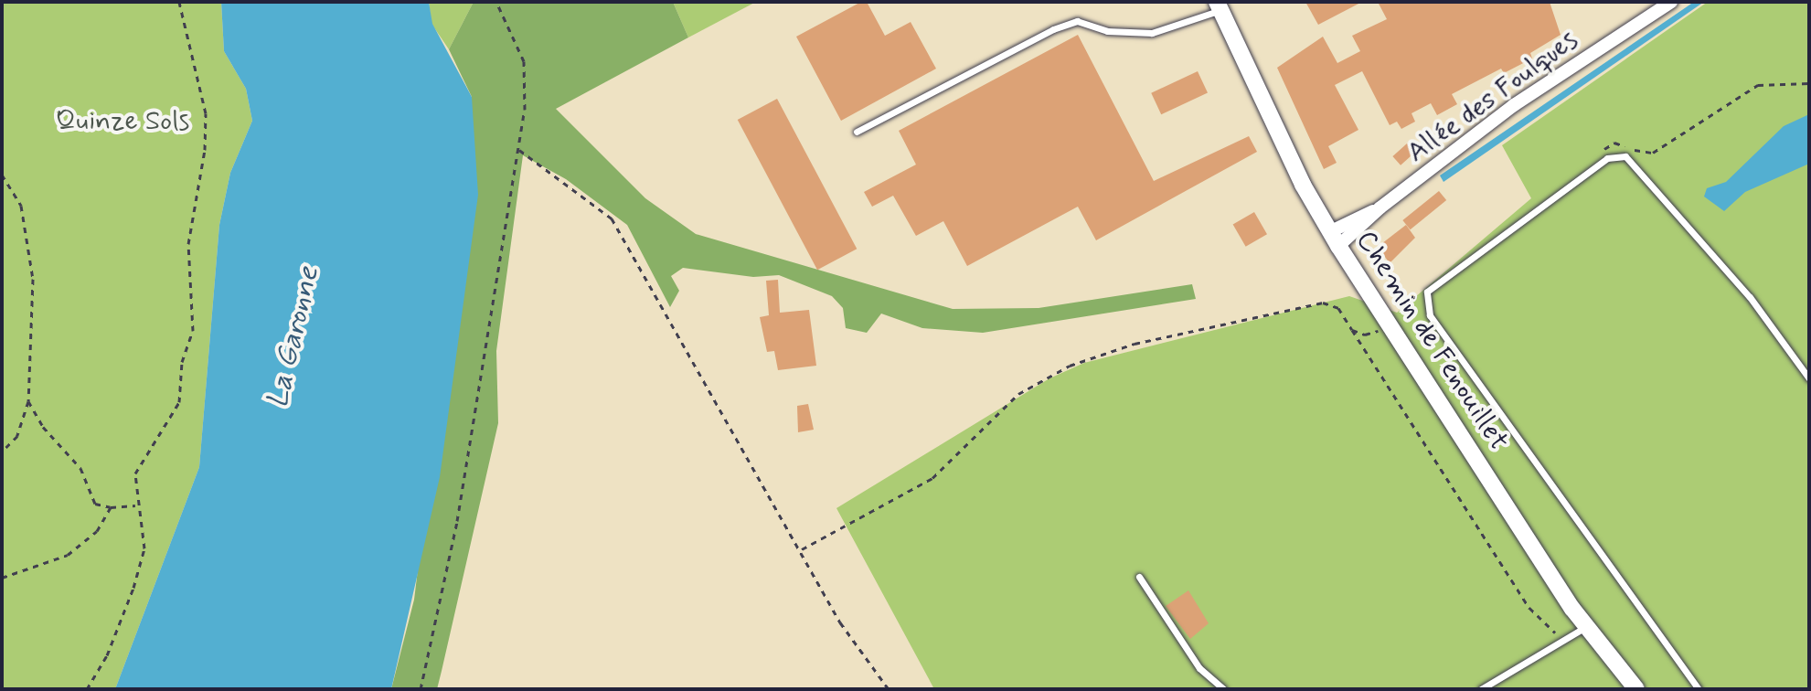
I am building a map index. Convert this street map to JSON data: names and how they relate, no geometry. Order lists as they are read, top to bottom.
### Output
{
  "streets": {
    "street": ["Allée des Foulques", "Chemin de Fenouillet"]
  },
  "crossings": [
    ["Allée des Foulques", "Chemin de Fenouillet"]
  ],
  "water": ["La Garonne"],
  "parks": ["Quinze Sols"]
}
